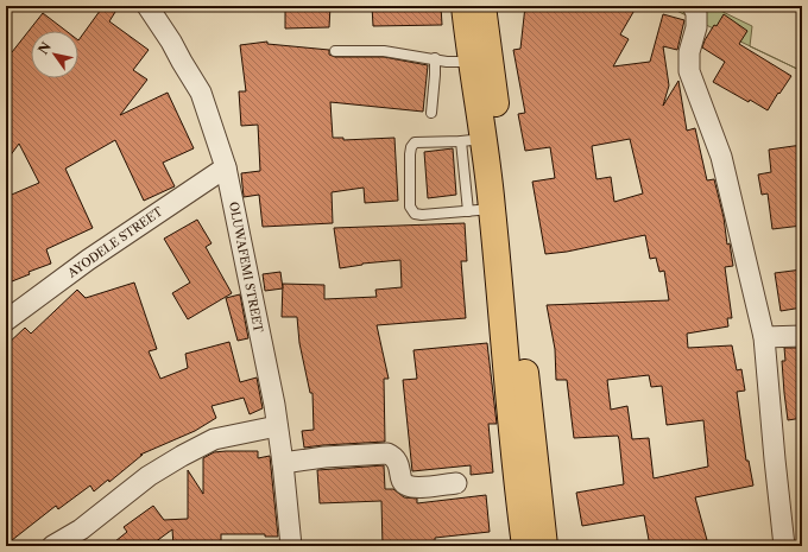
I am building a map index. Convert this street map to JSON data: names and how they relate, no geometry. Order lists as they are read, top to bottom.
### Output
{
  "streets": {
    "street": ["AYODELE STREET", "OLUWAFEMI STREET"]
  },
  "crossings": [
    ["AYODELE STREET", "OLUWAFEMI STREET"]
  ],
  "north": "top left"
}
